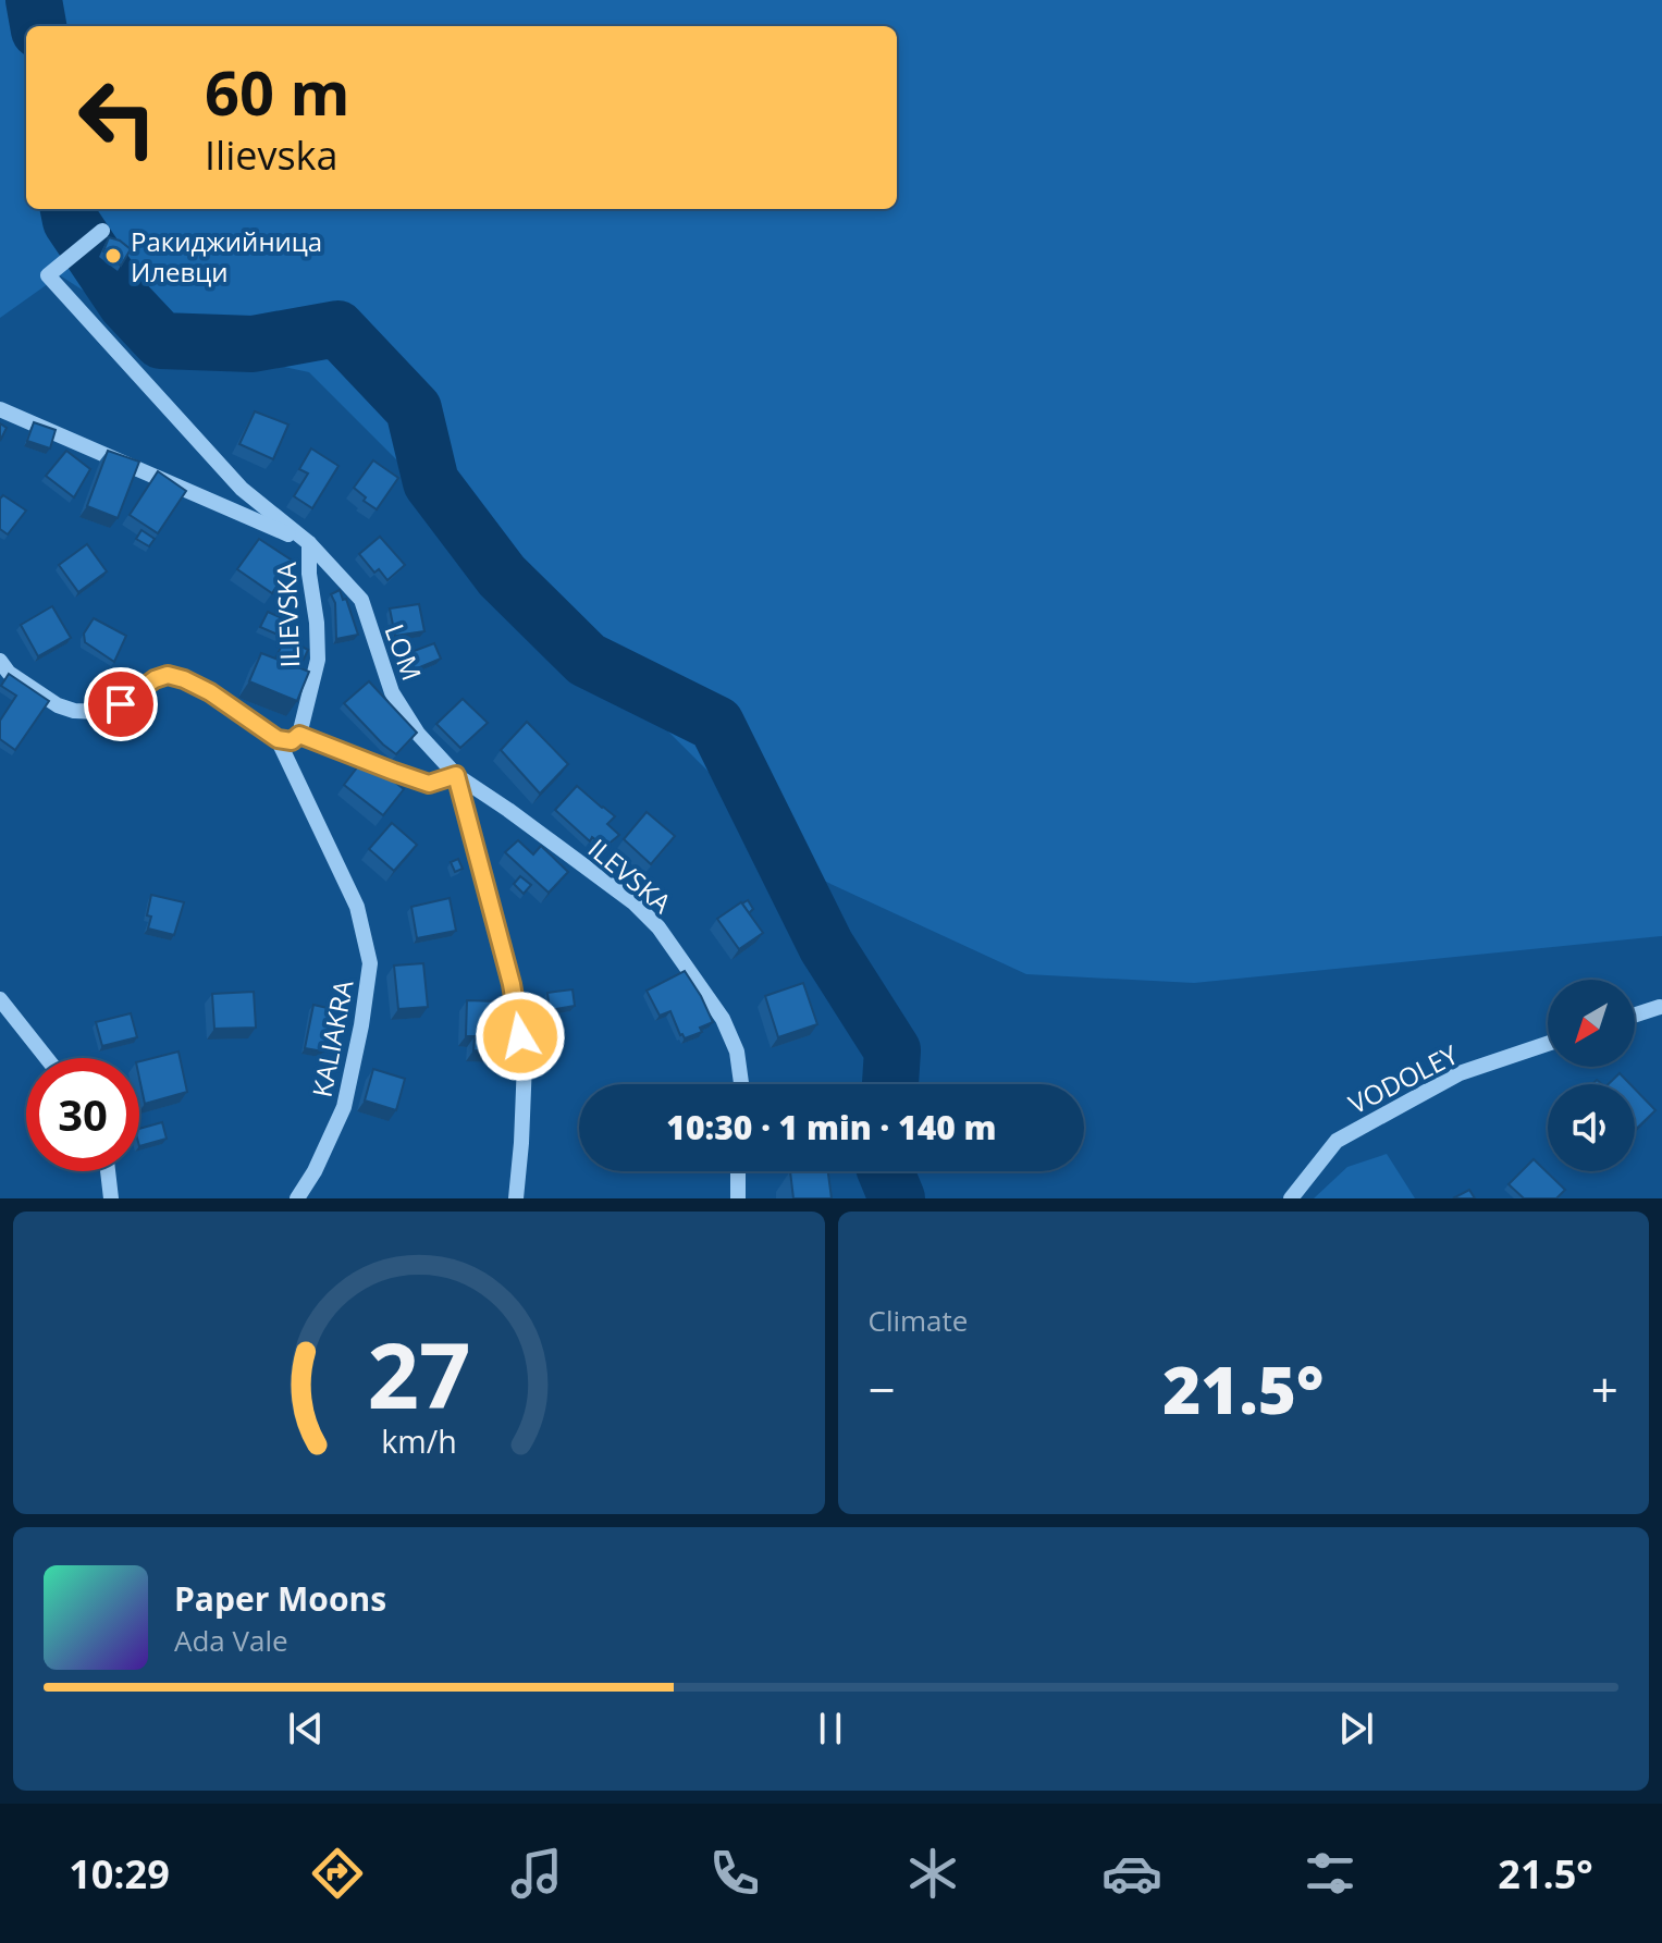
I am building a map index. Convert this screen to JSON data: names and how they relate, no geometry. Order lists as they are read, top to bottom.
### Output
{
  "streets": {
    "street": [
      "ILIEVSKA",
      "LOM",
      "ILEVSKA",
      "KALIAKRA",
      "VODOLEY"
    ]
  },
  "crossings": [
    ["ILIEVSKA", "LOM"],
    ["LOM", "ILEVSKA"]
  ],
  "places": ["Ракиджийница Илевци"],
  "north": "bottom left",
  "page": {
    "turn": ["60 m", "Ilievska"],
    "limit": "30",
    "trip": "10:30 · 1 min · 140 m",
    "tile": "Climate",
    "heat": ["−", "21.5°", "+"],
    "song": ["Paper Moons", "Ada Vale"],
    "tabs": ["10:29", "21.5°"],
    "gauge": ["27", "km/h"]
  }
}
